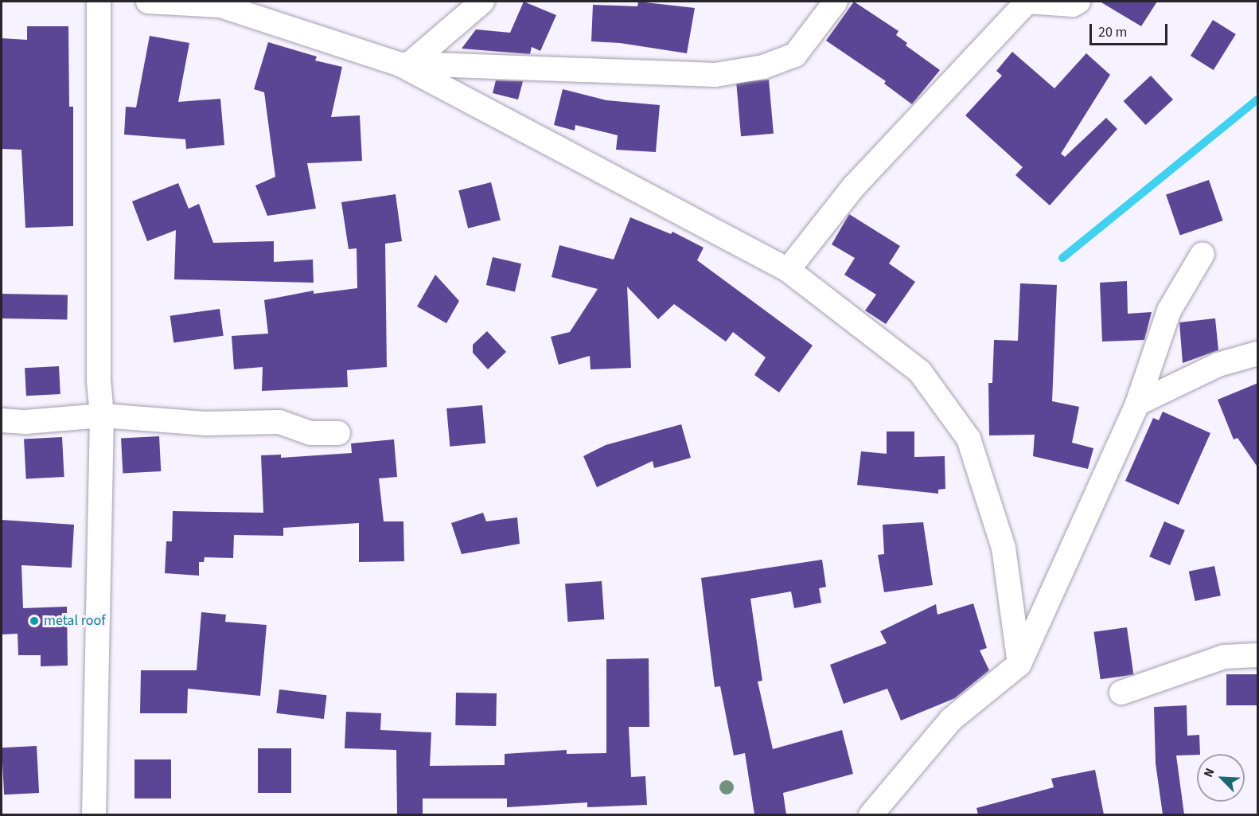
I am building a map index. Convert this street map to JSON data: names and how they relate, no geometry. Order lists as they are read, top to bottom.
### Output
{
  "places": ["metal roof"],
  "scale_bar": "20 m",
  "north": "top left"
}
